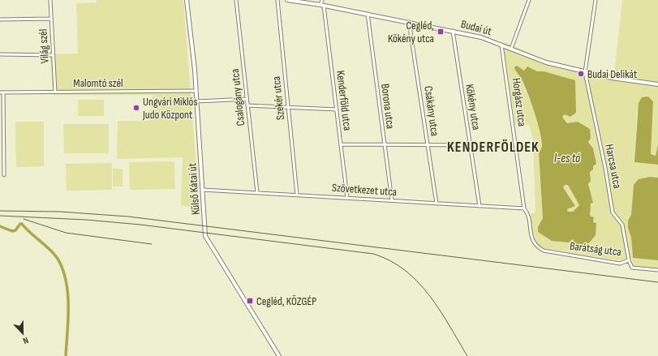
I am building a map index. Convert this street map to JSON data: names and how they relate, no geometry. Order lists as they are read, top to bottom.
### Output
{
  "streets": {
    "street": [
      "Budai út",
      "Világ szél",
      "Malomtó szél",
      "Csalogány utca",
      "Szekér utca",
      "Kenderföld utca",
      "Horgász utca",
      "Borona utca",
      "Kökény utca",
      "Csákány utca",
      "Harcsa utca",
      "Külső Kátai út",
      "Szövetkezet utca",
      "Barátság utca"
    ]
  },
  "crossings": [
    ["Budai út", "Kenderföld utca"],
    ["Budai út", "Horgász utca"],
    ["Budai út", "Borona utca"],
    ["Budai út", "Kökény utca"],
    ["Budai út", "Csákány utca"],
    ["Budai út", "Harcsa utca"],
    ["Világ szél", "Malomtó szél"],
    ["Malomtó szél", "Külső Kátai út"],
    ["Csalogány utca", "Szövetkezet utca"],
    ["Szekér utca", "Szövetkezet utca"],
    ["Kenderföld utca", "Szövetkezet utca"],
    ["Horgász utca", "Szövetkezet utca"],
    ["Horgász utca", "Barátság utca"],
    ["Borona utca", "Szövetkezet utca"],
    ["Kökény utca", "Szövetkezet utca"],
    ["Csákány utca", "Szövetkezet utca"],
    ["Harcsa utca", "Barátság utca"],
    ["Külső Kátai út", "Szövetkezet utca"]
  ],
  "districts": ["KENDERFÖLDEK"],
  "water": ["I-es tó"],
  "places": {
    "transit": ["Cegléd, Kökény utca", "Cegléd, KÖZGÉP"],
    "other": ["Budai Delikát", "Ungvári Miklós Judo Központ"]
  },
  "north": "bottom"
}
